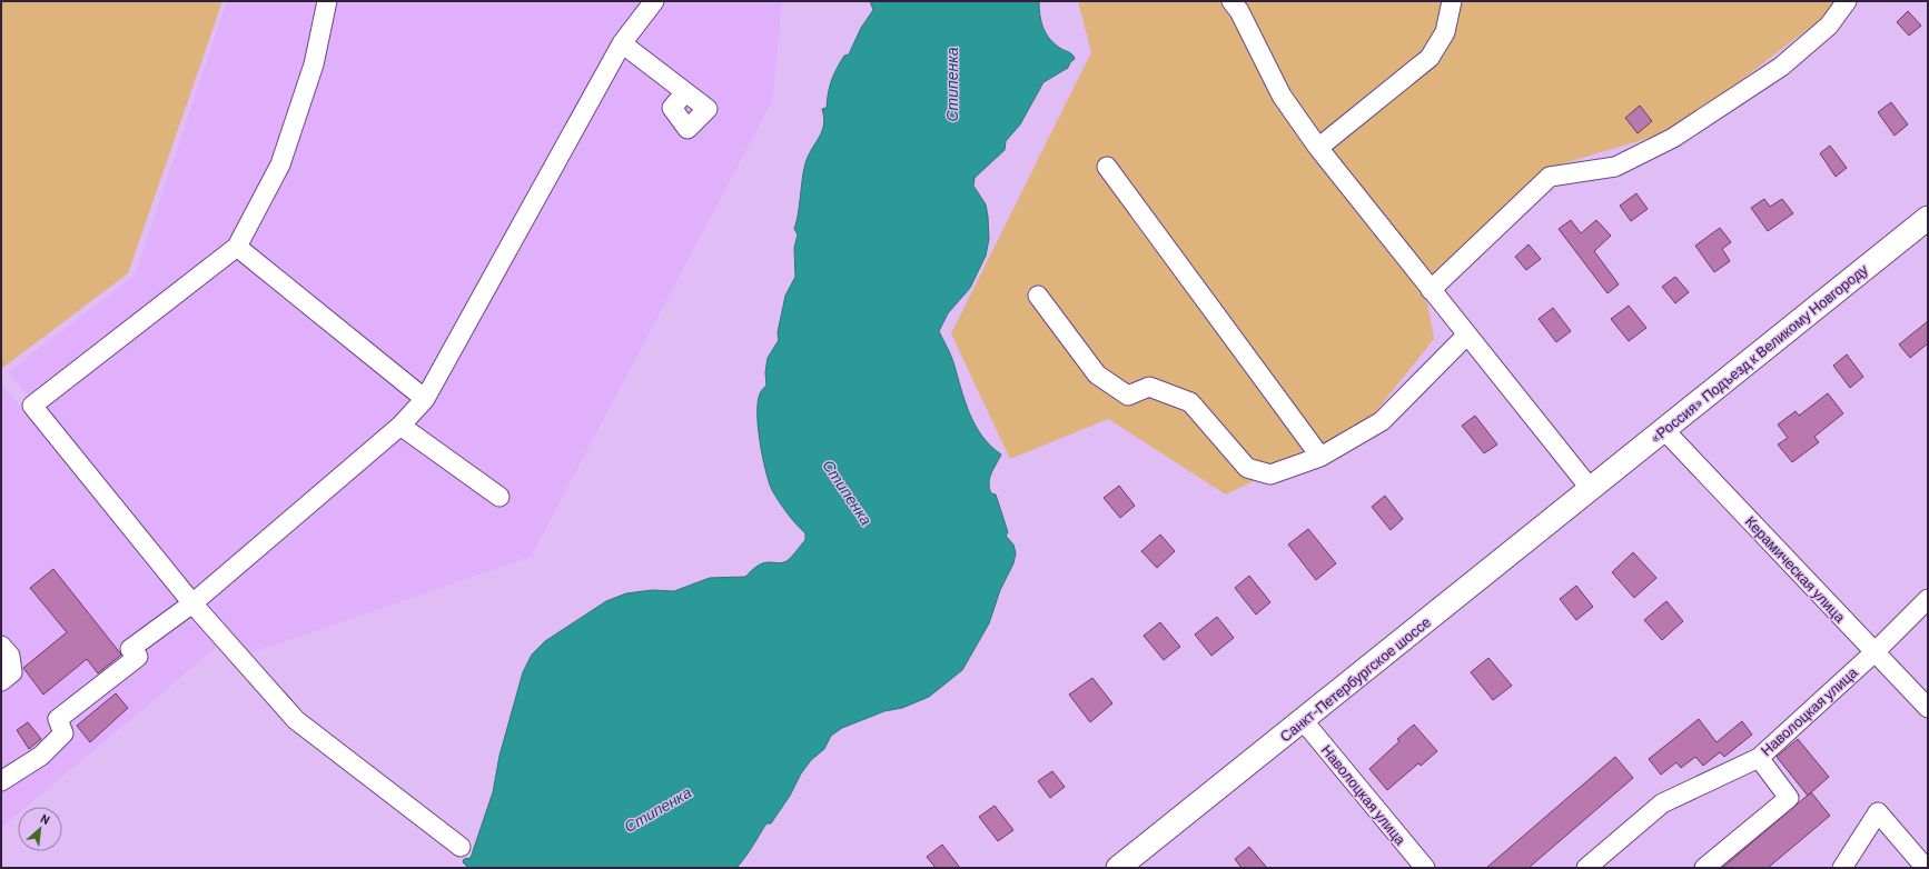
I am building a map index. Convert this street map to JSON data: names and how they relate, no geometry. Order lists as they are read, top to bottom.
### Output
{
  "streets": {
    "main road": ["«Россия» Подъезд к Великому Новгороду", "Санкт-Петербургское шоссе"],
    "street": ["Керамическая улица", "Наволоцкая улица"]
  },
  "crossings": [
    ["«Россия» Подъезд к Великому Новгороду", "Керамическая улица"],
    ["«Россия» Подъезд к Великому Новгороду", "Санкт-Петербургское шоссе"],
    ["Керамическая улица", "Наволоцкая улица"],
    ["Санкт-Петербургское шоссе", "Наволоцкая улица"]
  ],
  "water": ["Стипенка"],
  "north": "top right"
}
